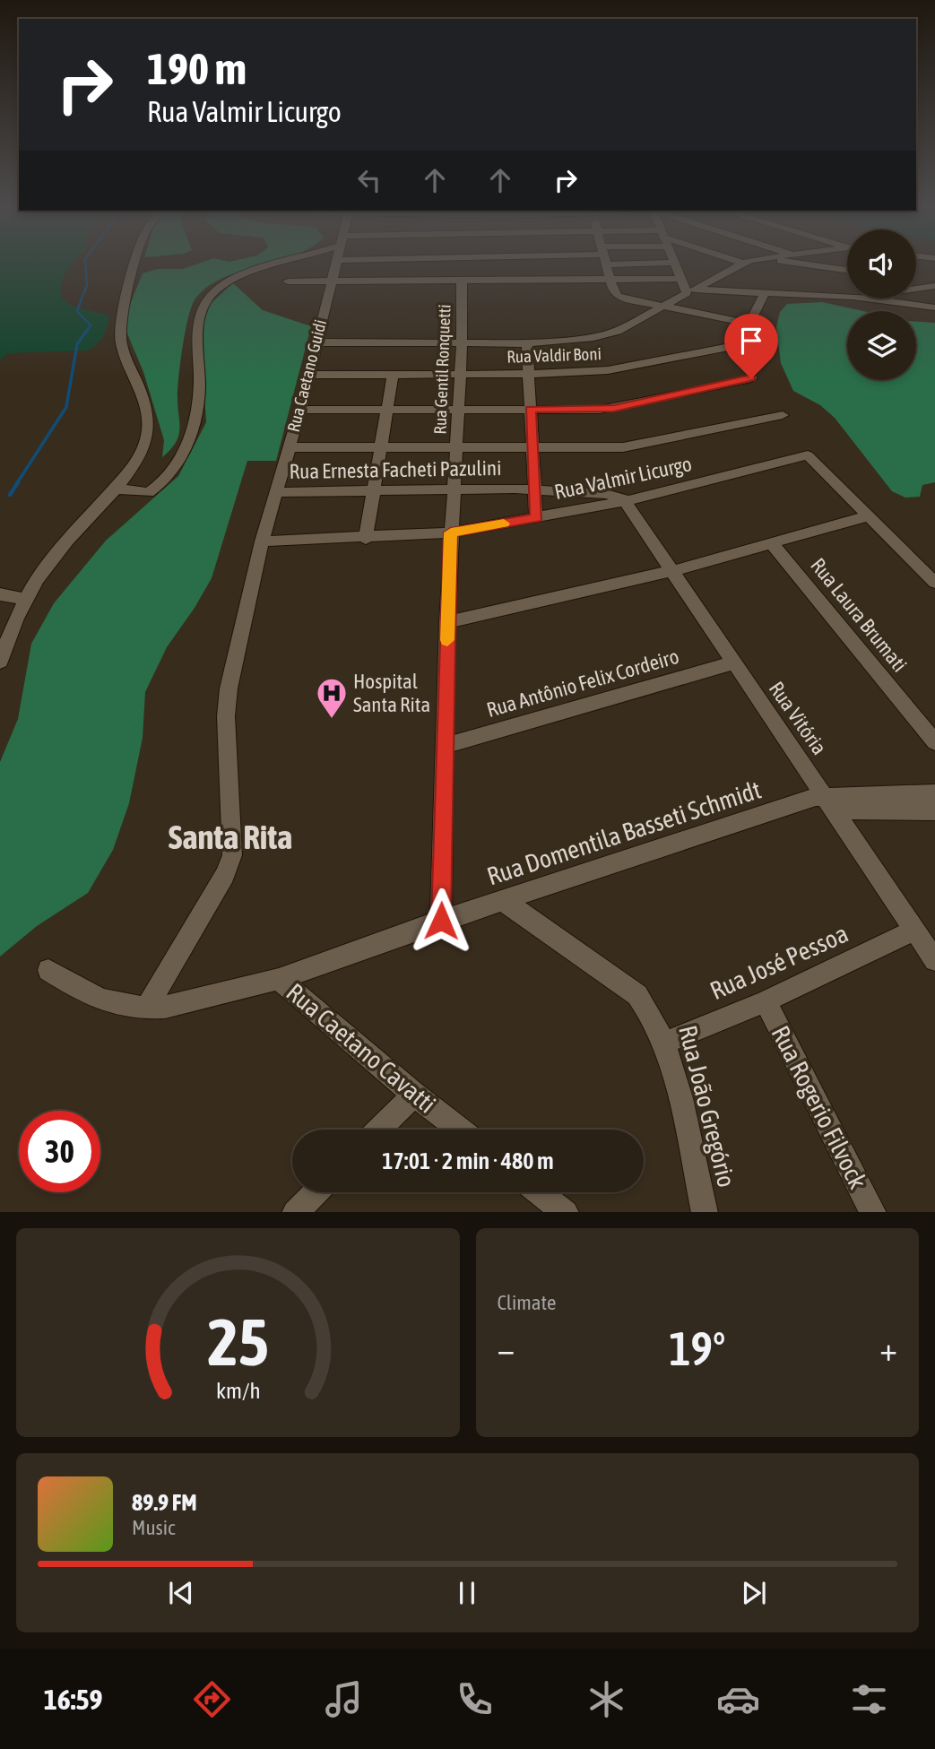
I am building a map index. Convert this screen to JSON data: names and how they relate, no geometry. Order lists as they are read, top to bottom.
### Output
{
  "streets": {
    "street": [
      "Rua Valdir Boni",
      "Rua Gentil Ronquetti",
      "Rua Caetano Guidi",
      "Rua Ernesta Facheti Pazulini",
      "Rua Valmir Licurgo",
      "Rua Laura Brumati",
      "Rua Antônio Felix Cordeiro",
      "Rua Vitória",
      "Rua Domentila Basseti Schmidt",
      "Rua José Pessoa",
      "Rua Caetano Cavatti",
      "Rua João Gregório",
      "Rua Rogerio Filvock"
    ]
  },
  "crossings": [
    ["Rua Valdir Boni", "Rua Gentil Ronquetti"],
    ["Rua Valdir Boni", "Rua Caetano Guidi"],
    ["Rua Gentil Ronquetti", "Rua Ernesta Facheti Pazulini"],
    ["Rua Gentil Ronquetti", "Rua Valmir Licurgo"],
    ["Rua Gentil Ronquetti", "Rua Antônio Felix Cordeiro"],
    ["Rua Gentil Ronquetti", "Rua Domentila Basseti Schmidt"],
    ["Rua Caetano Guidi", "Rua Ernesta Facheti Pazulini"],
    ["Rua Caetano Guidi", "Rua Valmir Licurgo"],
    ["Rua Caetano Guidi", "Rua Domentila Basseti Schmidt"],
    ["Rua Ernesta Facheti Pazulini", "Rua Valmir Licurgo"],
    ["Rua Ernesta Facheti Pazulini", "Rua Vitória"],
    ["Rua Valmir Licurgo", "Rua Vitória"],
    ["Rua Antônio Felix Cordeiro", "Rua Vitória"],
    ["Rua Vitória", "Rua Domentila Basseti Schmidt"],
    ["Rua Vitória", "Rua José Pessoa"],
    ["Rua Domentila Basseti Schmidt", "Rua Caetano Cavatti"],
    ["Rua Domentila Basseti Schmidt", "Rua João Gregório"],
    ["Rua José Pessoa", "Rua João Gregório"],
    ["Rua José Pessoa", "Rua Rogerio Filvock"]
  ],
  "districts": ["Santa Rita"],
  "places": {
    "hospital": ["Hospital Santa Rita"]
  },
  "page": {
    "turn": ["190 m", "Rua Valmir Licurgo"],
    "limit": "30",
    "trip": "17:01 · 2 min · 480 m",
    "tile": "Climate",
    "heat": ["−", "19°", "+"],
    "song": ["89.9 FM", "Music"],
    "tabs": "16:59",
    "gauge": ["25", "km/h"]
  }
}
